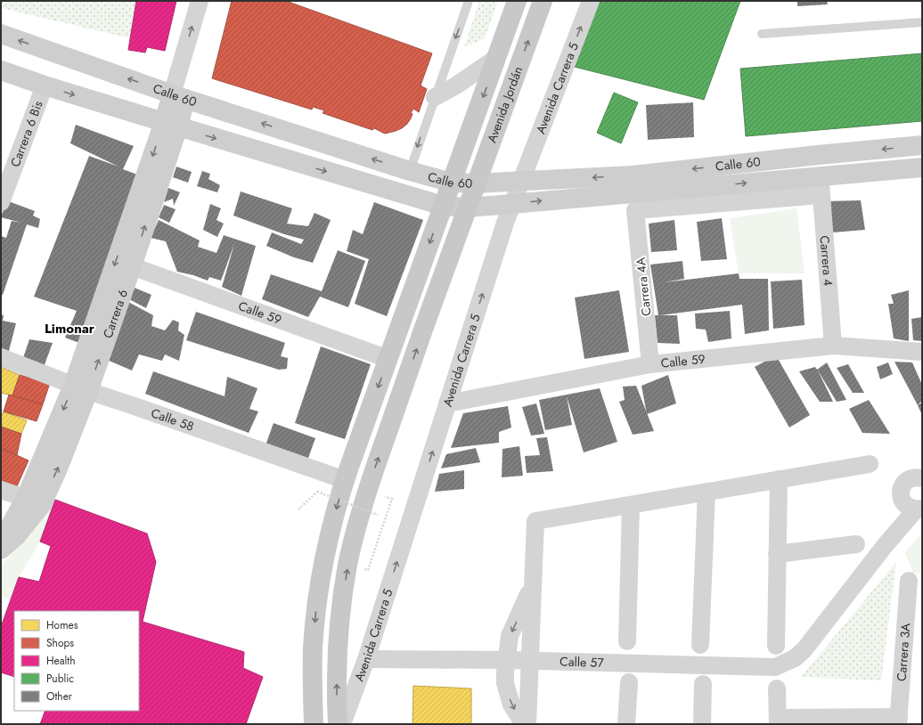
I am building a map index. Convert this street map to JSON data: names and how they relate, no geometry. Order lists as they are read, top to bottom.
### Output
{
  "streets": {
    "main road": [
      "Avenida Carrera 5",
      "Calle 60",
      "Avenida Jordán",
      "Carrera 6"
    ],
    "street": [
      "Carrera 6 Bis",
      "Carrera 4",
      "Carrera 4A",
      "Calle 59",
      "Calle 58",
      "Carrera 3A",
      "Calle 57"
    ]
  },
  "crossings": [
    ["Avenida Carrera 5", "Calle 60"],
    ["Avenida Carrera 5", "Avenida Jordán"],
    ["Avenida Carrera 5", "Calle 59"],
    ["Avenida Carrera 5", "Calle 57"],
    ["Calle 60", "Avenida Jordán"],
    ["Calle 60", "Carrera 6 Bis"],
    ["Calle 60", "Carrera 4"],
    ["Calle 60", "Carrera 4A"],
    ["Calle 60", "Carrera 6"],
    ["Carrera 4", "Calle 59"],
    ["Carrera 4A", "Calle 59"],
    ["Calle 59", "Carrera 6"],
    ["Carrera 6", "Calle 58"]
  ],
  "one_way": ["Avenida Carrera 5"],
  "districts": ["Limonar"],
  "legend": [
    "Homes",
    "Shops",
    "Health",
    "Public",
    "Other"
  ]
}
